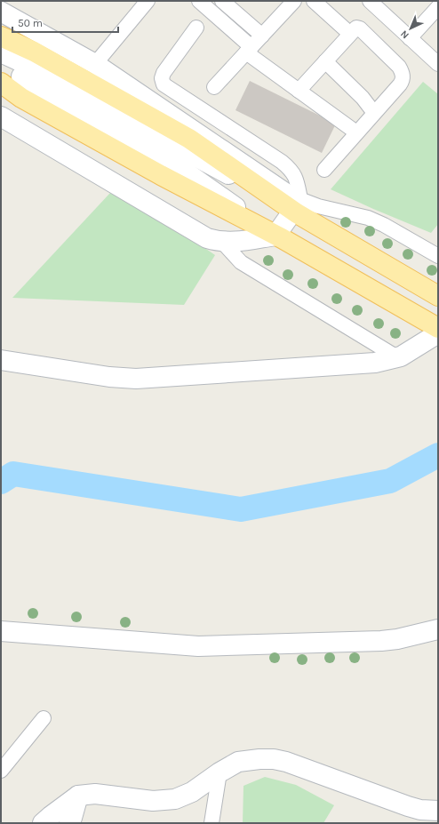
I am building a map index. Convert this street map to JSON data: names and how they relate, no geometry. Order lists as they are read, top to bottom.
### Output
{
  "scale_bar": "50 m",
  "north": "bottom left"
}
